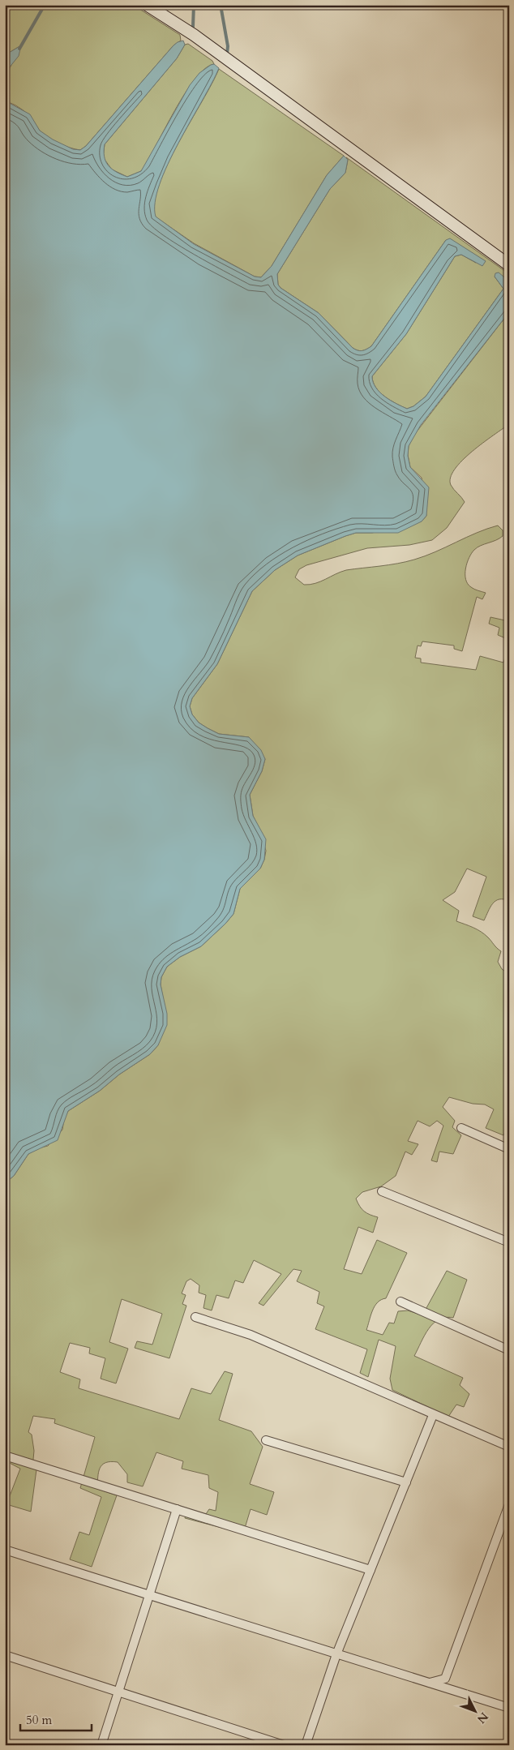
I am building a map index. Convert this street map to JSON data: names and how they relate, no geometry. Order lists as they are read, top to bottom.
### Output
{
  "scale_bar": "50 m",
  "north": "bottom right"
}
